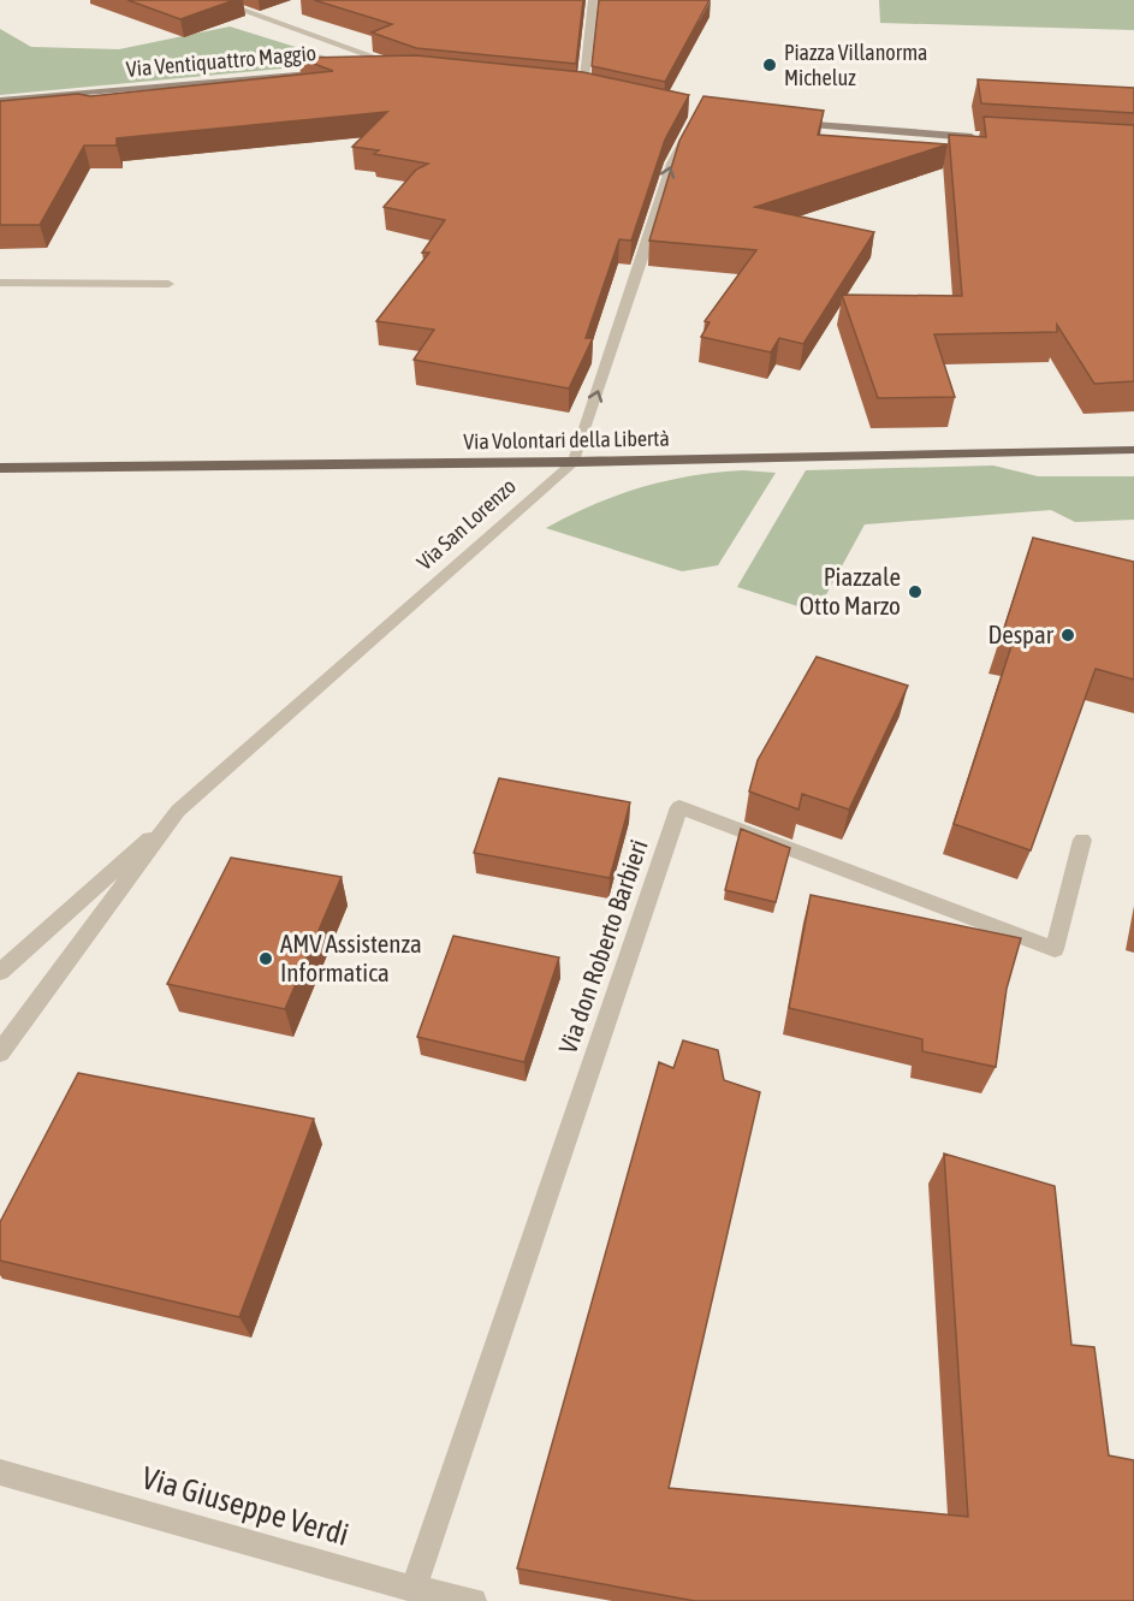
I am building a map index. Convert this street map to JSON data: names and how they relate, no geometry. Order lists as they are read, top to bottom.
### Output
{
  "streets": {
    "main road": ["Via Volontari della Libertà"],
    "street": [
      "Via Ventiquattro Maggio",
      "Via San Lorenzo",
      "Via don Roberto Barbieri",
      "Via Giuseppe Verdi"
    ]
  },
  "crossings": [
    ["Via Volontari della Libertà", "Via San Lorenzo"],
    ["Via don Roberto Barbieri", "Via Giuseppe Verdi"]
  ],
  "places": [
    "Piazza Villanorma Micheluz",
    "Piazzale Otto Marzo",
    "Despar",
    "AMV Assistenza Informatica"
  ]
}
